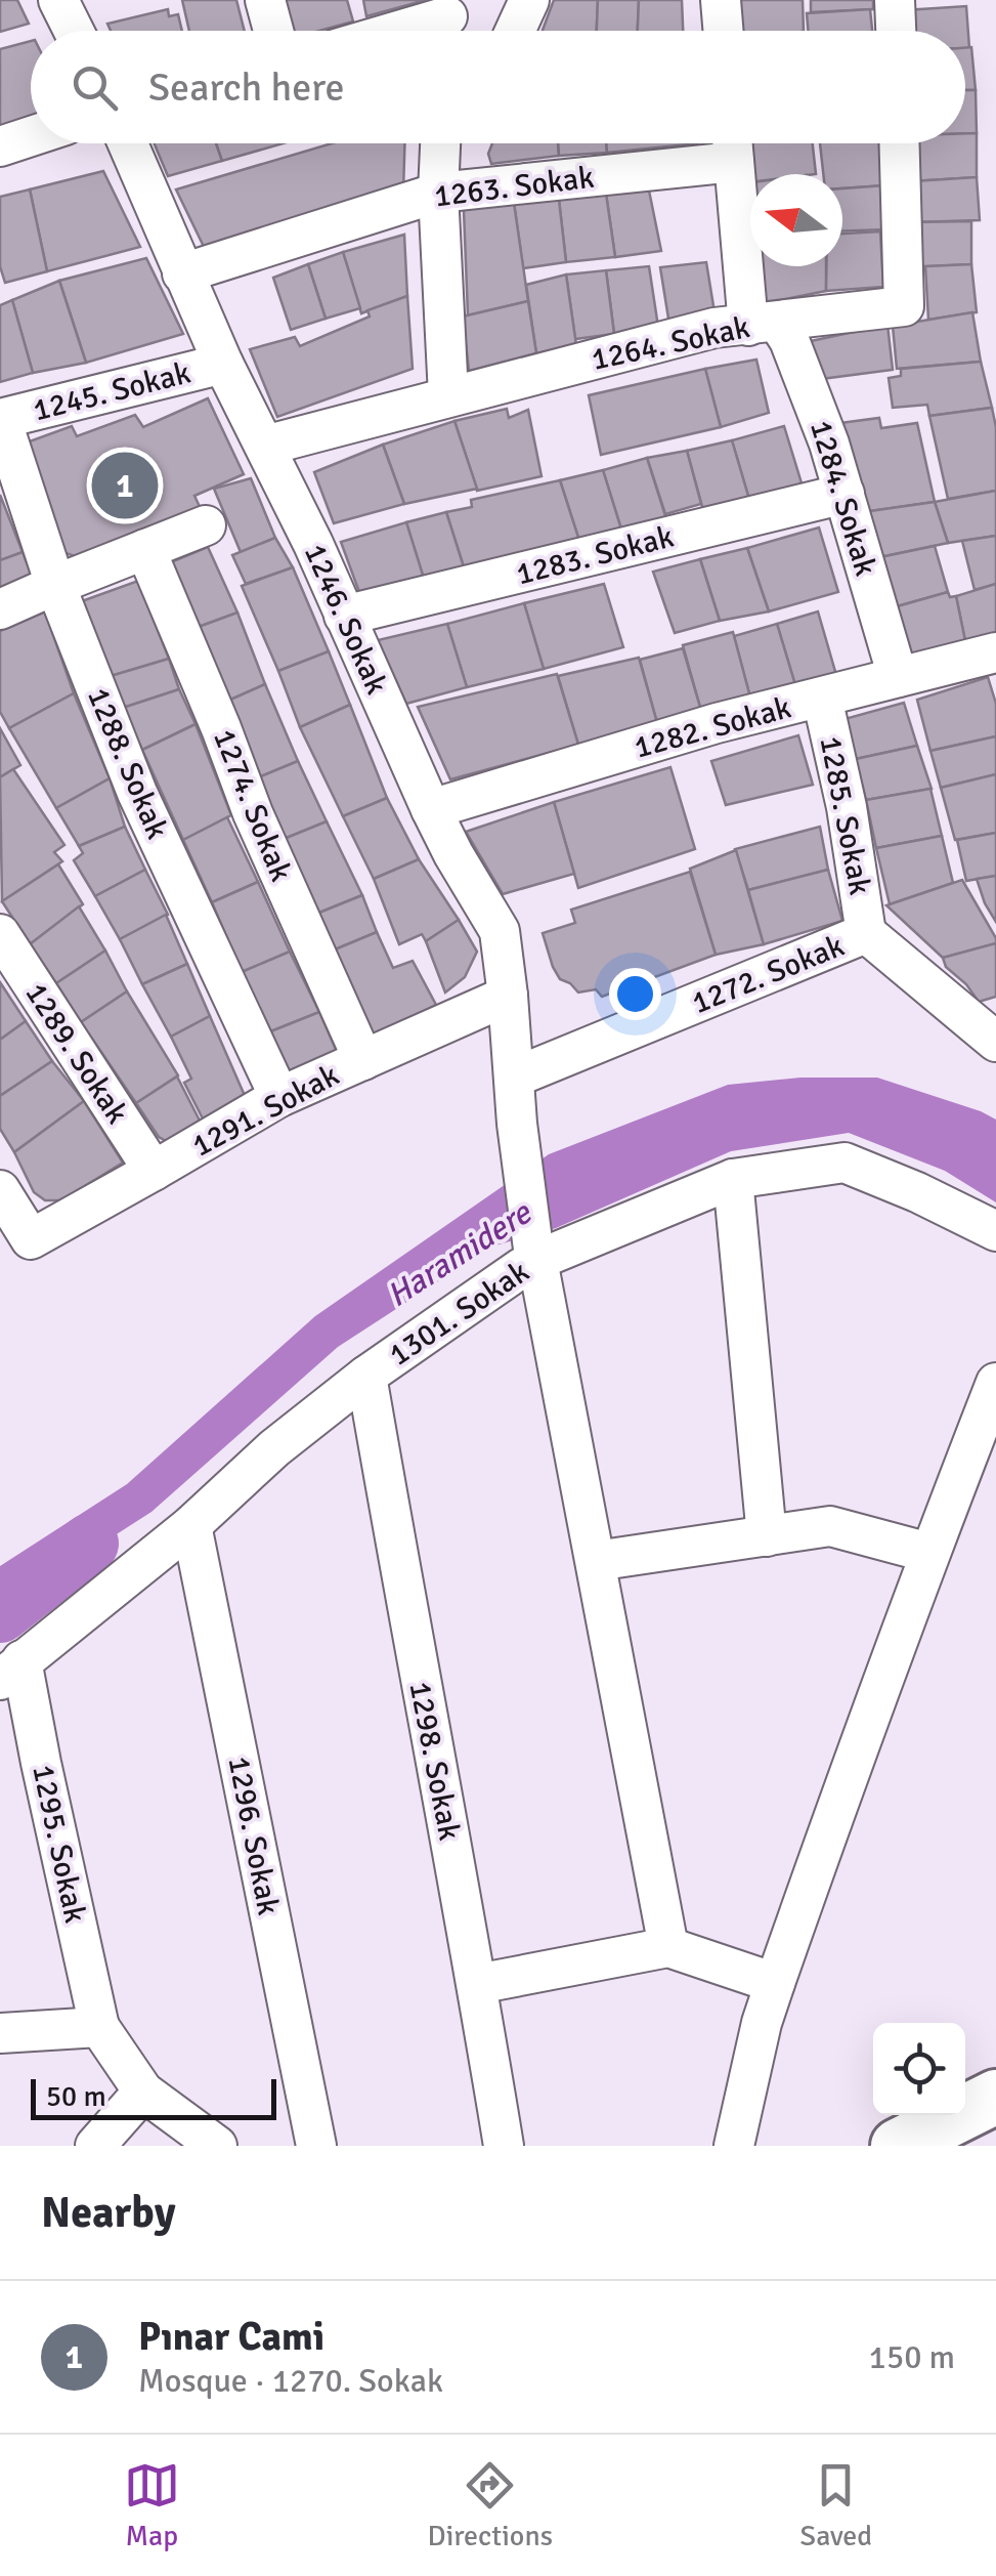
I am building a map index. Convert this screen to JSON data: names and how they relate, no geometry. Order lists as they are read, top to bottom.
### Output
{
  "streets": {
    "street": [
      "1263. Sokak",
      "1264. Sokak",
      "1245. Sokak",
      "1284. Sokak",
      "1283. Sokak",
      "1246. Sokak",
      "1282. Sokak",
      "1288. Sokak",
      "1274. Sokak",
      "1285. Sokak",
      "1272. Sokak",
      "1289. Sokak",
      "1291. Sokak",
      "1301. Sokak",
      "1298. Sokak",
      "1296. Sokak",
      "1295. Sokak"
    ]
  },
  "crossings": [
    ["1263. Sokak", "1246. Sokak"],
    ["1264. Sokak", "1284. Sokak"],
    ["1264. Sokak", "1246. Sokak"],
    ["1245. Sokak", "1246. Sokak"],
    ["1245. Sokak", "1288. Sokak"],
    ["1284. Sokak", "1283. Sokak"],
    ["1284. Sokak", "1282. Sokak"],
    ["1283. Sokak", "1246. Sokak"],
    ["1246. Sokak", "1282. Sokak"],
    ["1246. Sokak", "1272. Sokak"],
    ["1246. Sokak", "1291. Sokak"],
    ["1246. Sokak", "1301. Sokak"],
    ["1282. Sokak", "1285. Sokak"],
    ["1288. Sokak", "1291. Sokak"],
    ["1274. Sokak", "1291. Sokak"],
    ["1285. Sokak", "1272. Sokak"],
    ["1289. Sokak", "1291. Sokak"],
    ["1301. Sokak", "1298. Sokak"],
    ["1301. Sokak", "1296. Sokak"],
    ["1301. Sokak", "1295. Sokak"]
  ],
  "water": ["Haramidere"],
  "scale_bar": "50 m",
  "north": "left",
  "page": {
    "search": "Search here",
    "pins": "1",
    "scale": "50 m",
    "heading": "Nearby",
    "list": [
      {
        "mark": "1",
        "name": "Pınar Cami",
        "note": "Mosque · 1270. Sokak",
        "value": "150 m"
      }
    ],
    "nav": ["Map", "Directions", "Saved"]
  }
}
